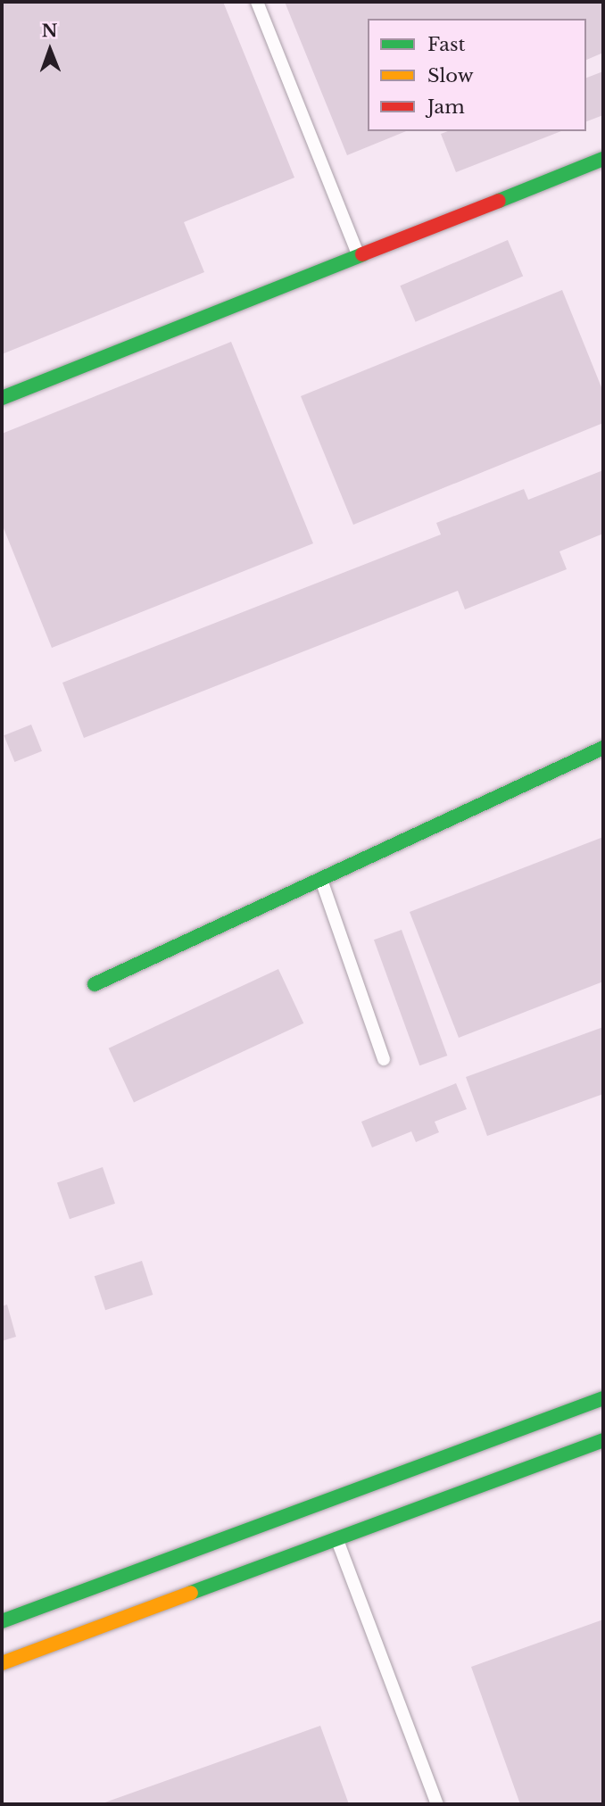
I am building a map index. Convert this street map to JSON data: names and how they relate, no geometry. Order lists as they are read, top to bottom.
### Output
{
  "legend": ["Fast", "Slow", "Jam"],
  "north": "top"
}
